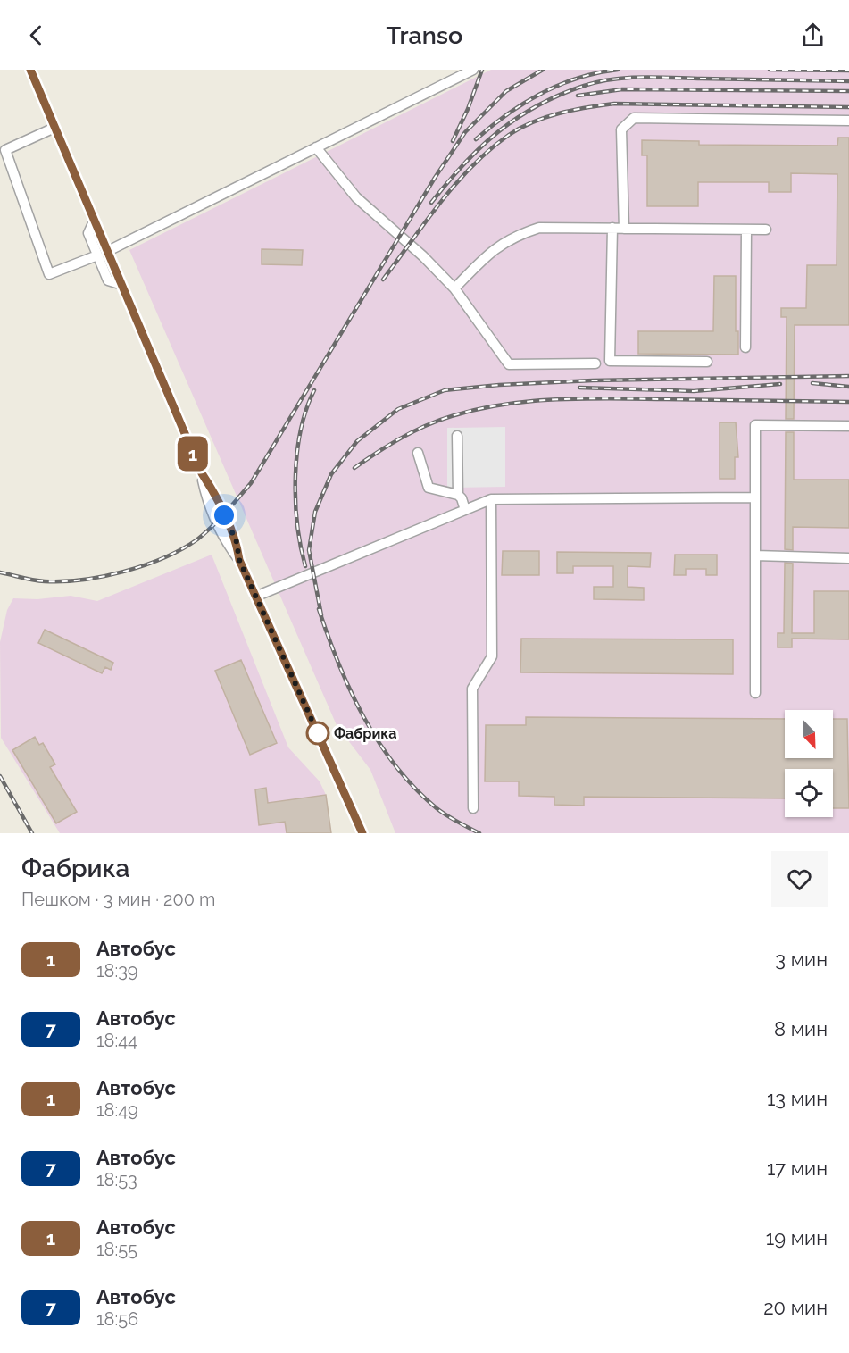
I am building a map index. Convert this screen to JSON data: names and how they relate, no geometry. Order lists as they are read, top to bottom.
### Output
{
  "places": ["Фабрика"],
  "lines": ["bus line 1"],
  "north": "bottom right",
  "page": {
    "header": "Transo",
    "on_map": "1",
    "heading": ["Фабрика", "Пешком · 3 мин · 200 m"],
    "list": [
      {
        "mark": "1",
        "name": "Автобус",
        "note": "18:39",
        "value": "3 мин"
      },
      {
        "mark": "7",
        "name": "Автобус",
        "note": "18:44",
        "value": "8 мин"
      },
      {
        "mark": "1",
        "name": "Автобус",
        "note": "18:49",
        "value": "13 мин"
      },
      {
        "mark": "7",
        "name": "Автобус",
        "note": "18:53",
        "value": "17 мин"
      },
      {
        "mark": "1",
        "name": "Автобус",
        "note": "18:55",
        "value": "19 мин"
      },
      {
        "mark": "7",
        "name": "Автобус",
        "note": "18:56",
        "value": "20 мин"
      }
    ]
  }
}
